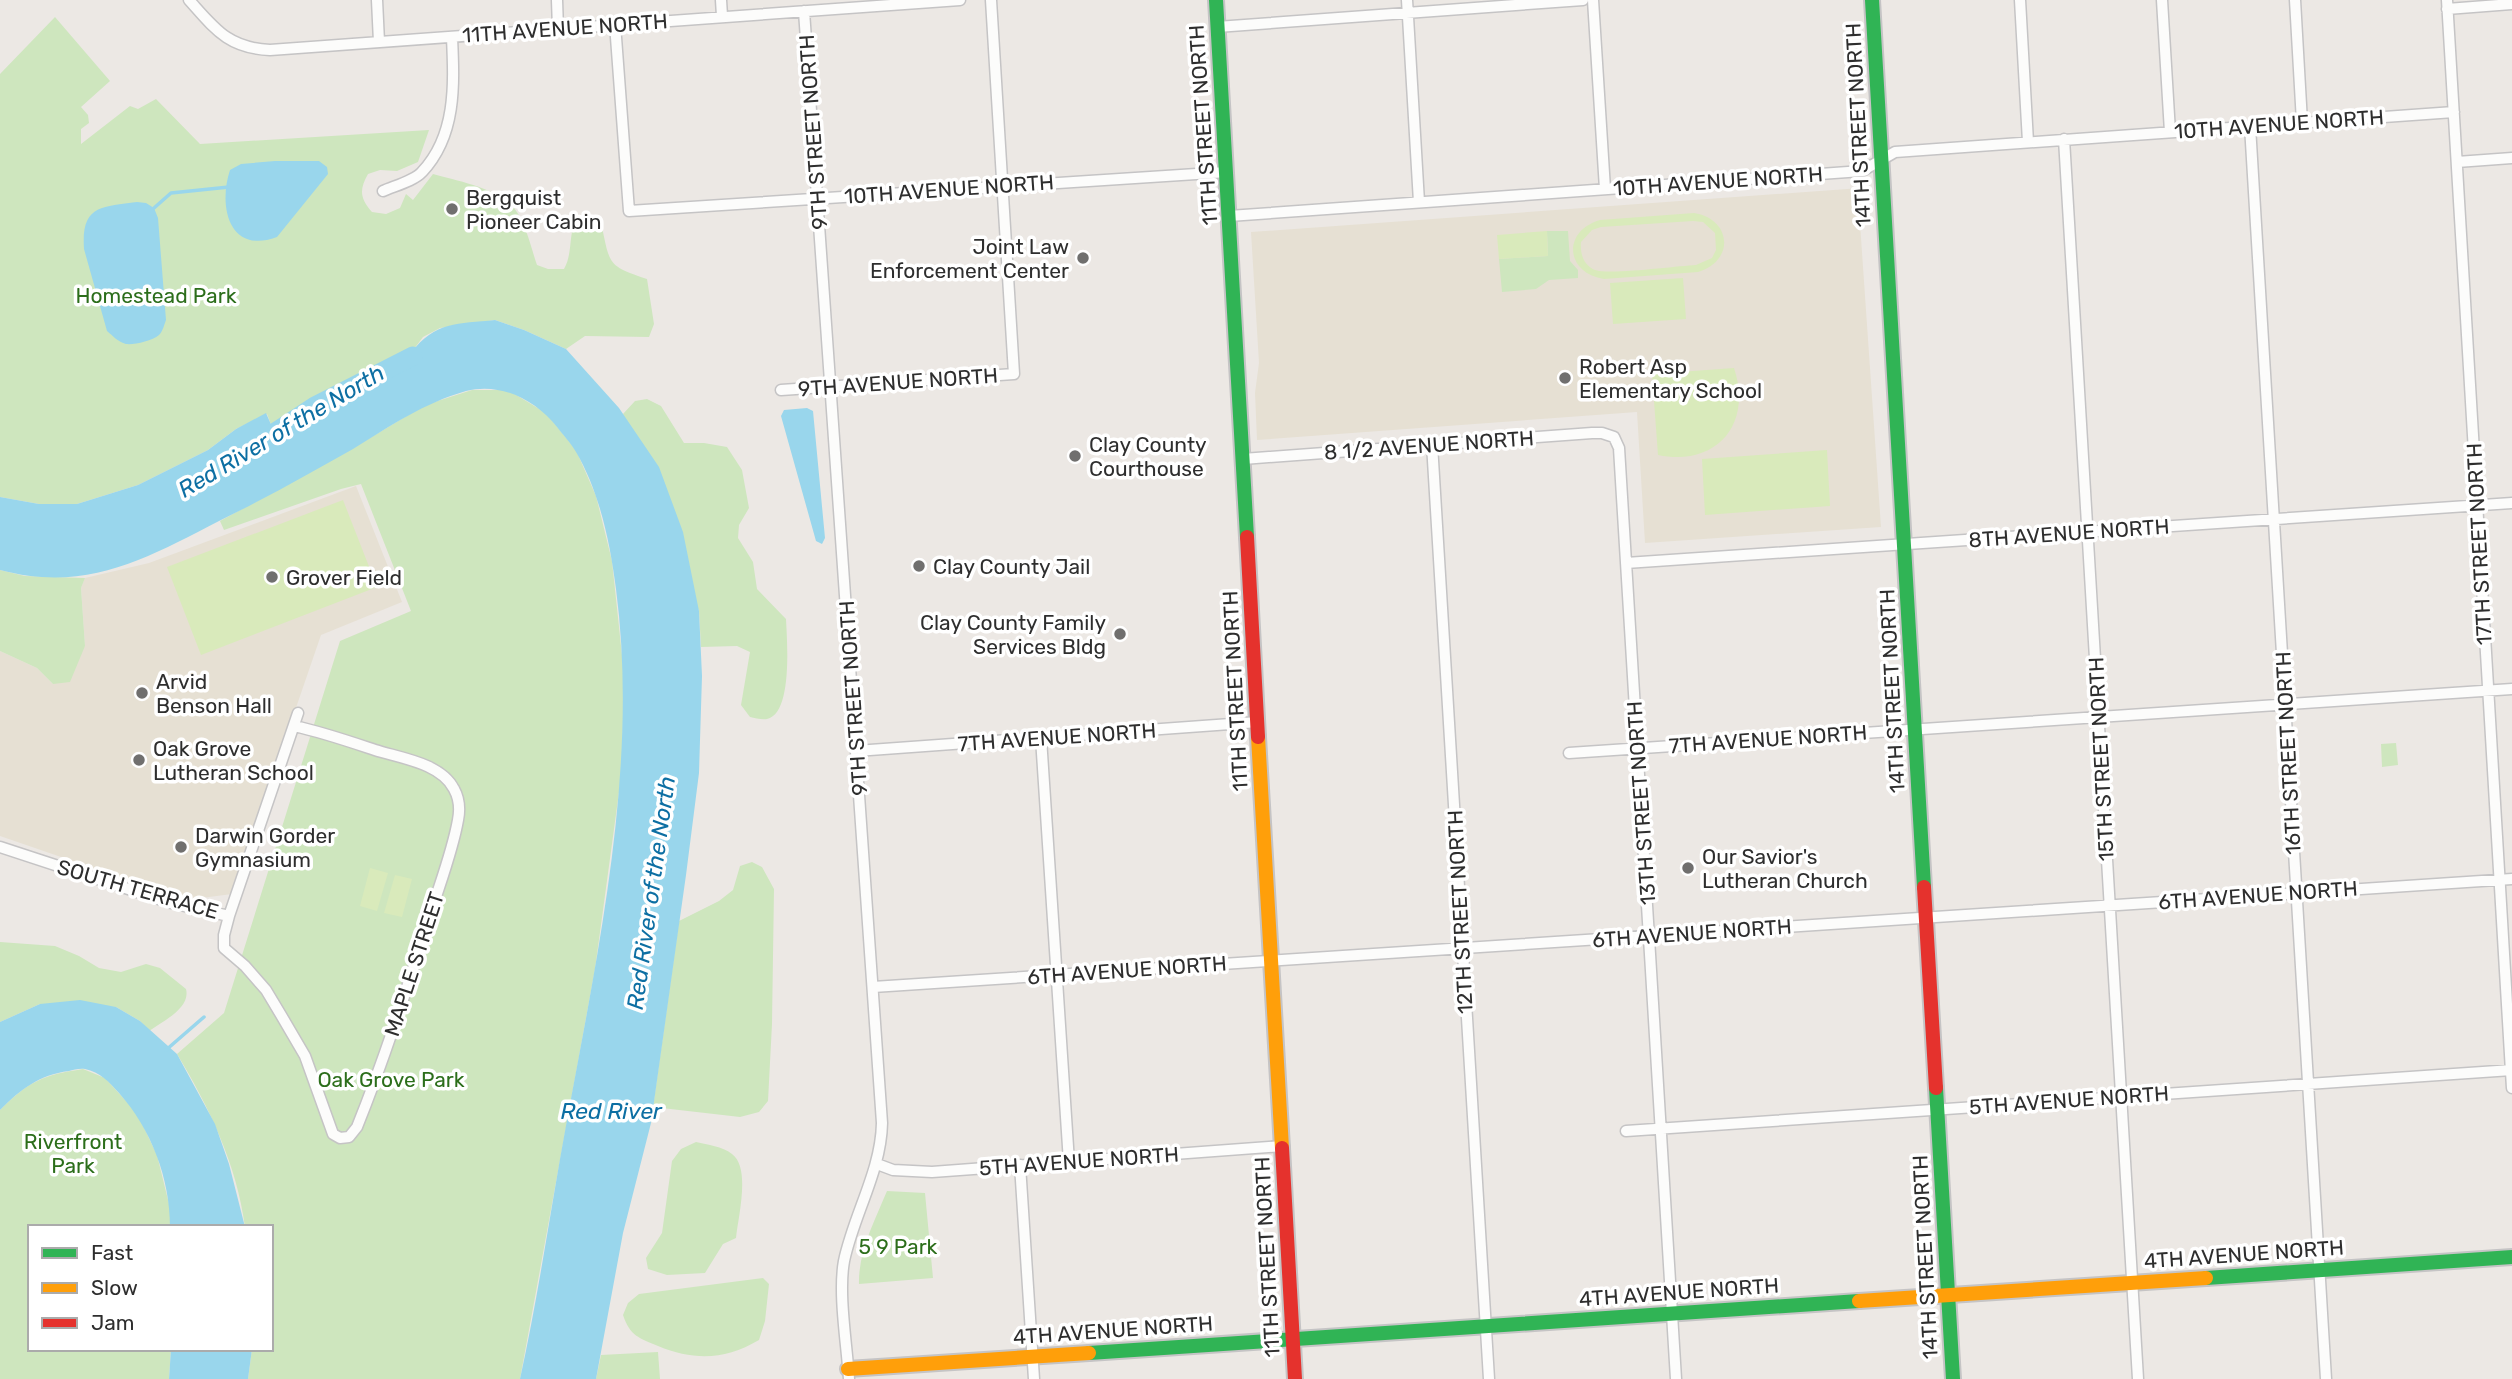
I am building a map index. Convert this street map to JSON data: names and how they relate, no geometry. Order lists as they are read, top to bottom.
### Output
{
  "streets": {
    "street": [
      "11TH AVENUE NORTH",
      "10TH AVENUE NORTH",
      "11TH STREET NORTH",
      "14TH STREET NORTH",
      "9TH STREET NORTH",
      "9TH AVENUE NORTH",
      "8 1/2 AVENUE NORTH",
      "8TH AVENUE NORTH",
      "17TH STREET NORTH",
      "7TH AVENUE NORTH",
      "16TH STREET NORTH",
      "15TH STREET NORTH",
      "13TH STREET NORTH",
      "SOUTH TERRACE",
      "6TH AVENUE NORTH",
      "12TH STREET NORTH",
      "MAPLE STREET",
      "5TH AVENUE NORTH",
      "4TH AVENUE NORTH"
    ]
  },
  "crossings": [
    ["11TH AVENUE NORTH", "10TH AVENUE NORTH"],
    ["11TH AVENUE NORTH", "9TH STREET NORTH"],
    ["10TH AVENUE NORTH", "11TH STREET NORTH"],
    ["10TH AVENUE NORTH", "14TH STREET NORTH"],
    ["10TH AVENUE NORTH", "9TH STREET NORTH"],
    ["10TH AVENUE NORTH", "9TH AVENUE NORTH"],
    ["10TH AVENUE NORTH", "17TH STREET NORTH"],
    ["10TH AVENUE NORTH", "16TH STREET NORTH"],
    ["10TH AVENUE NORTH", "15TH STREET NORTH"],
    ["11TH STREET NORTH", "8 1/2 AVENUE NORTH"],
    ["11TH STREET NORTH", "7TH AVENUE NORTH"],
    ["11TH STREET NORTH", "6TH AVENUE NORTH"],
    ["11TH STREET NORTH", "5TH AVENUE NORTH"],
    ["11TH STREET NORTH", "4TH AVENUE NORTH"],
    ["14TH STREET NORTH", "8TH AVENUE NORTH"],
    ["14TH STREET NORTH", "7TH AVENUE NORTH"],
    ["14TH STREET NORTH", "6TH AVENUE NORTH"],
    ["14TH STREET NORTH", "5TH AVENUE NORTH"],
    ["14TH STREET NORTH", "4TH AVENUE NORTH"],
    ["9TH STREET NORTH", "9TH AVENUE NORTH"],
    ["9TH STREET NORTH", "7TH AVENUE NORTH"],
    ["9TH STREET NORTH", "6TH AVENUE NORTH"],
    ["9TH STREET NORTH", "5TH AVENUE NORTH"],
    ["9TH STREET NORTH", "4TH AVENUE NORTH"],
    ["8 1/2 AVENUE NORTH", "13TH STREET NORTH"],
    ["8 1/2 AVENUE NORTH", "12TH STREET NORTH"],
    ["8TH AVENUE NORTH", "17TH STREET NORTH"],
    ["8TH AVENUE NORTH", "16TH STREET NORTH"],
    ["8TH AVENUE NORTH", "15TH STREET NORTH"],
    ["8TH AVENUE NORTH", "13TH STREET NORTH"],
    ["17TH STREET NORTH", "7TH AVENUE NORTH"],
    ["17TH STREET NORTH", "6TH AVENUE NORTH"],
    ["17TH STREET NORTH", "5TH AVENUE NORTH"],
    ["7TH AVENUE NORTH", "16TH STREET NORTH"],
    ["7TH AVENUE NORTH", "15TH STREET NORTH"],
    ["7TH AVENUE NORTH", "13TH STREET NORTH"],
    ["16TH STREET NORTH", "6TH AVENUE NORTH"],
    ["16TH STREET NORTH", "5TH AVENUE NORTH"],
    ["16TH STREET NORTH", "4TH AVENUE NORTH"],
    ["15TH STREET NORTH", "6TH AVENUE NORTH"],
    ["15TH STREET NORTH", "5TH AVENUE NORTH"],
    ["15TH STREET NORTH", "4TH AVENUE NORTH"],
    ["13TH STREET NORTH", "6TH AVENUE NORTH"],
    ["13TH STREET NORTH", "5TH AVENUE NORTH"],
    ["13TH STREET NORTH", "4TH AVENUE NORTH"],
    ["SOUTH TERRACE", "MAPLE STREET"],
    ["6TH AVENUE NORTH", "12TH STREET NORTH"],
    ["12TH STREET NORTH", "4TH AVENUE NORTH"]
  ],
  "water": ["Red River of the North", "Red River"],
  "parks": [
    "Homestead Park",
    "Oak Grove Park",
    "Riverfront Park",
    "5 9 Park"
  ],
  "places": [
    "Bergquist Pioneer Cabin",
    "Joint Law Enforcement Center",
    "Robert Asp Elementary School",
    "Clay County Courthouse",
    "Clay County Jail",
    "Grover Field",
    "Clay County Family Services Bldg",
    "Arvid Benson Hall",
    "Oak Grove Lutheran School",
    "Darwin Gorder Gymnasium",
    "Our Savior's Lutheran Church"
  ],
  "legend": ["Fast", "Slow", "Jam"]
}
